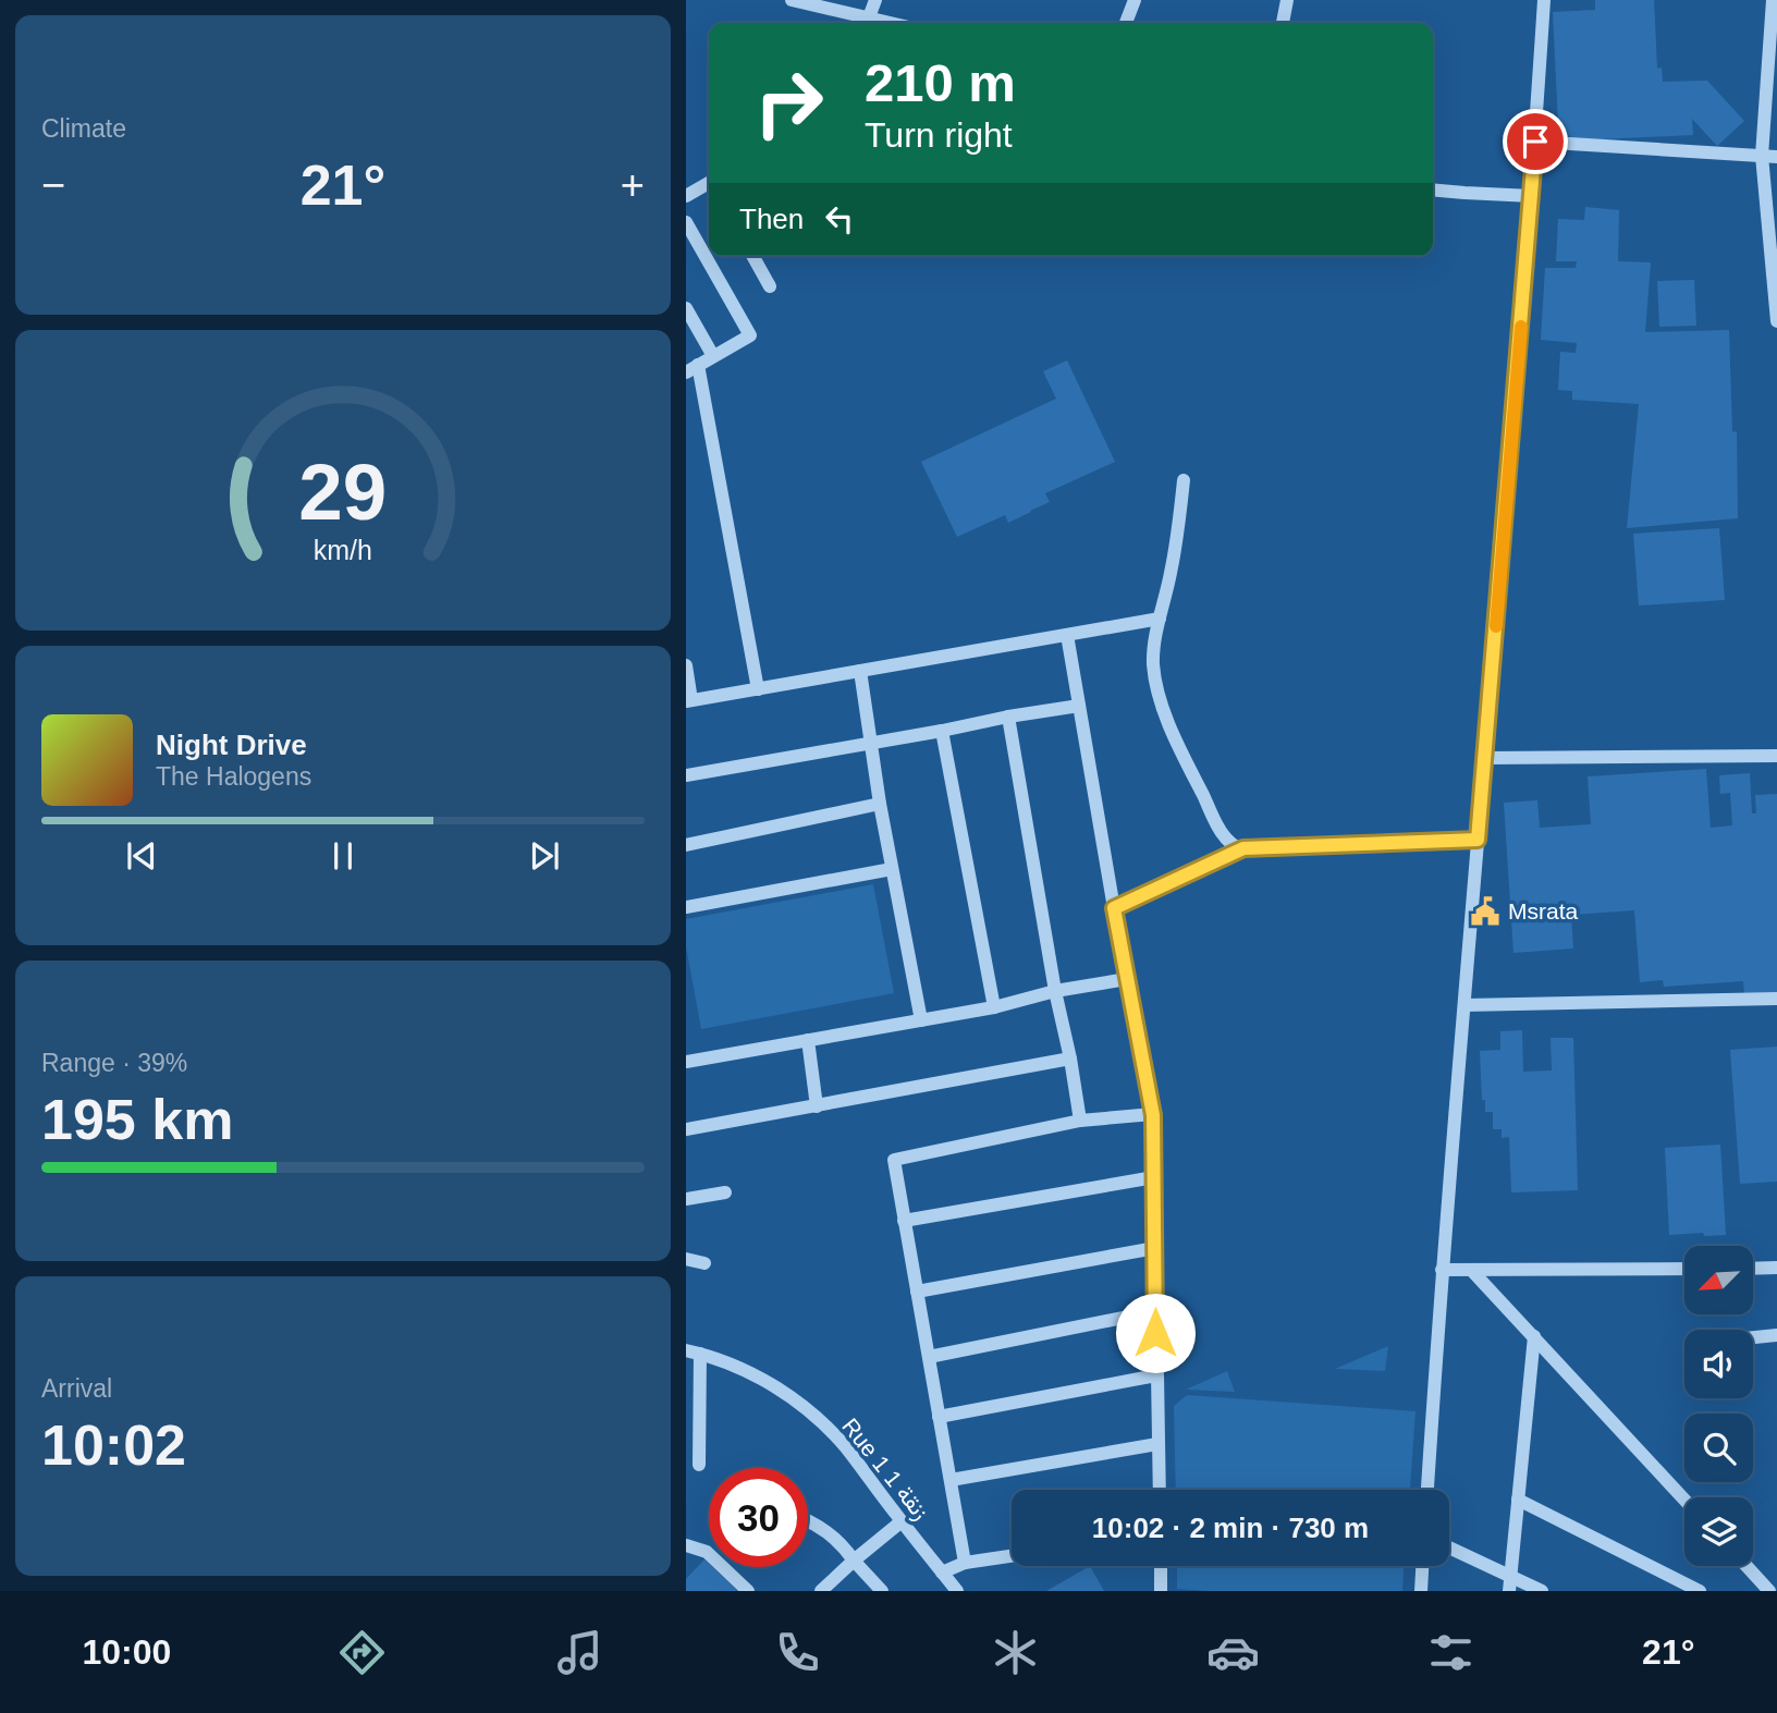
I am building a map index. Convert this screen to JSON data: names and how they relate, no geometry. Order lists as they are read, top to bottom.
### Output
{
  "streets": {
    "street": ["Rue 1 زنقة 1"]
  },
  "places": {
    "public building": ["Msrata"]
  },
  "north": "bottom left",
  "page": {
    "tile": [
      "Climate",
      ["Range · 39%", "195 km"],
      ["Arrival", "10:02"]
    ],
    "turn": ["210 m", "Turn right"],
    "heat": ["−", "21°", "+"],
    "then": "Then",
    "song": ["Night Drive", "The Halogens"],
    "limit": "30",
    "trip": "10:02 · 2 min · 730 m",
    "tabs": ["10:00", "21°"],
    "gauge": ["29", "km/h"]
  }
}
